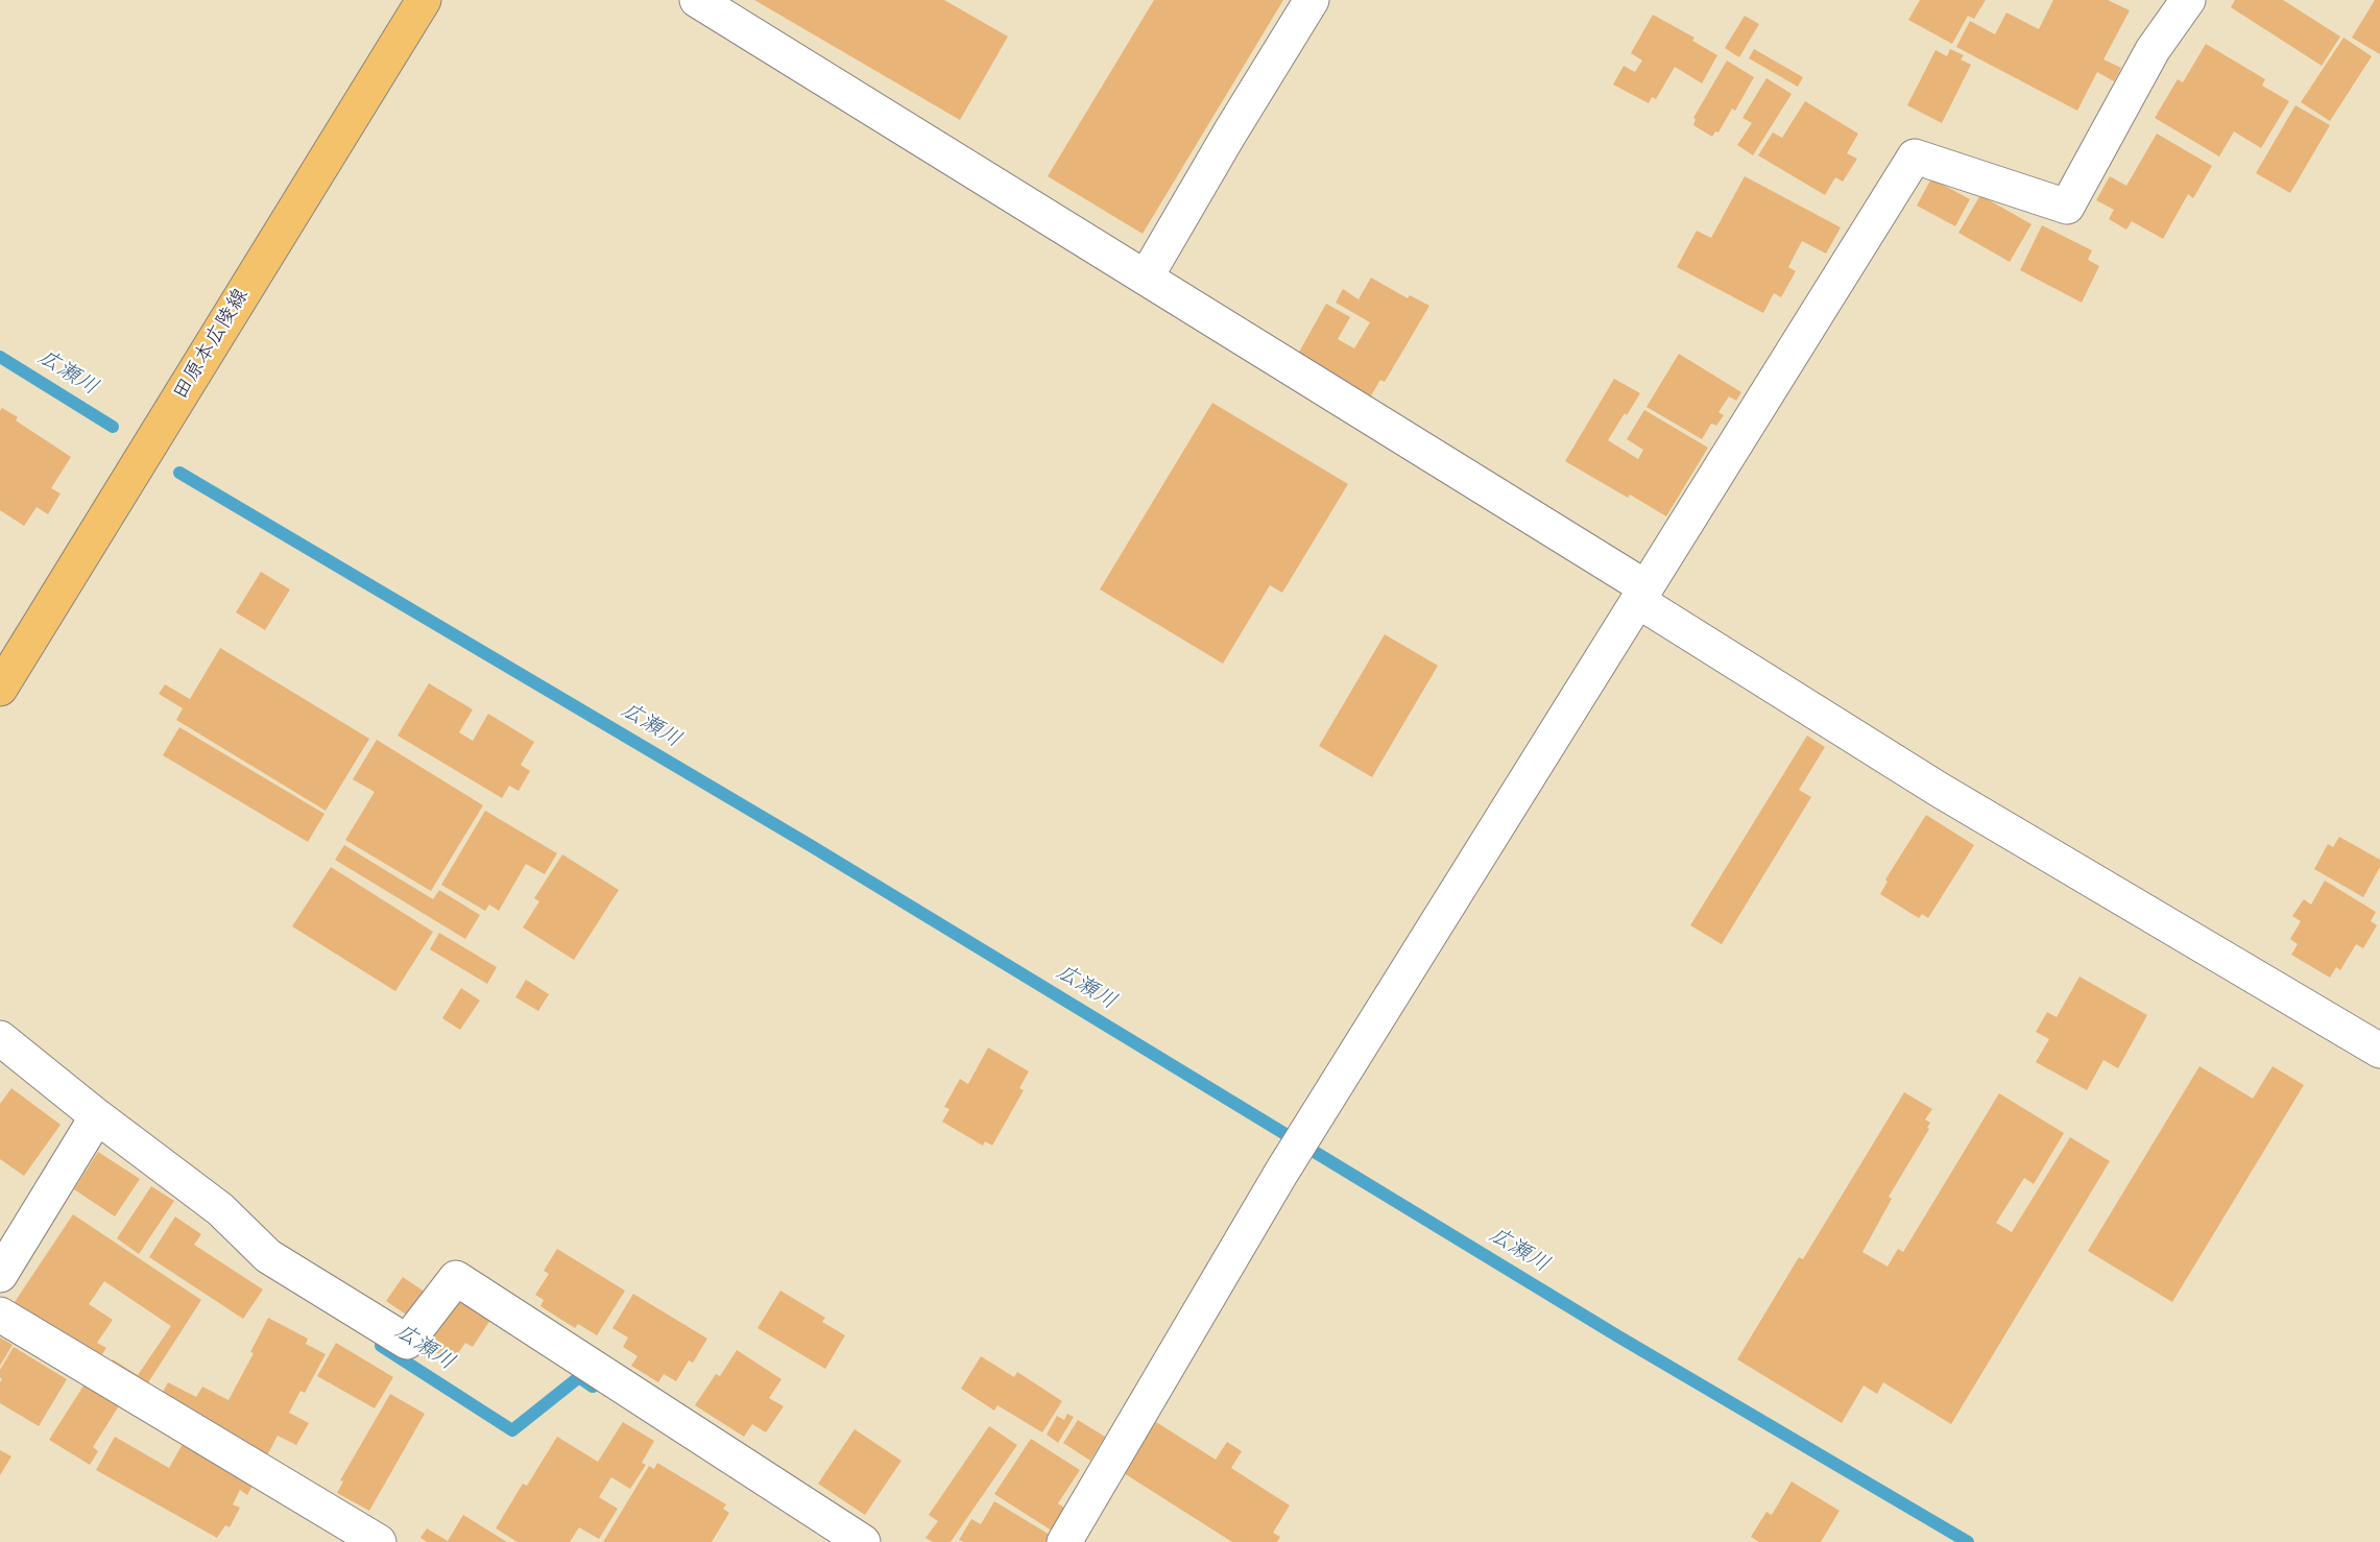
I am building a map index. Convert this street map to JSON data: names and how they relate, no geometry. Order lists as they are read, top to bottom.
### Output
{
  "streets": {
    "main road": ["田原本広陵線"]
  },
  "water": ["広瀬川"]
}
